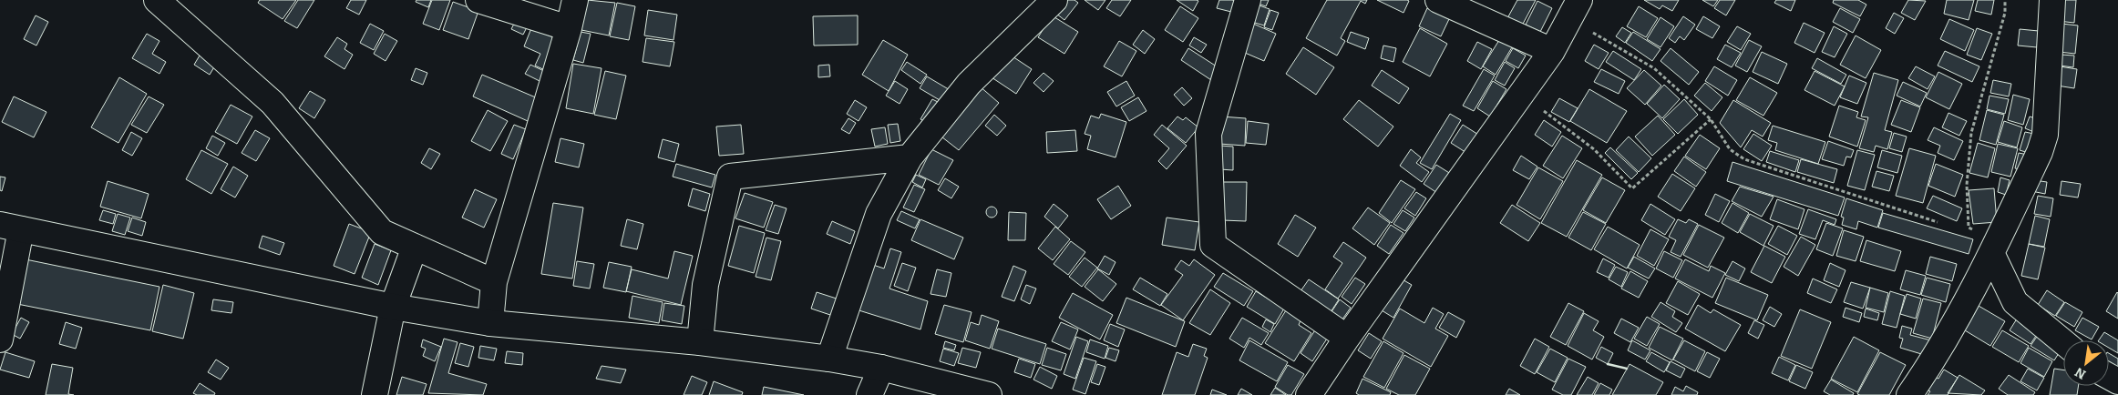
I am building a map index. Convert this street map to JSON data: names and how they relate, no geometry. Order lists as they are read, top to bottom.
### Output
{
  "north": "bottom left"
}
